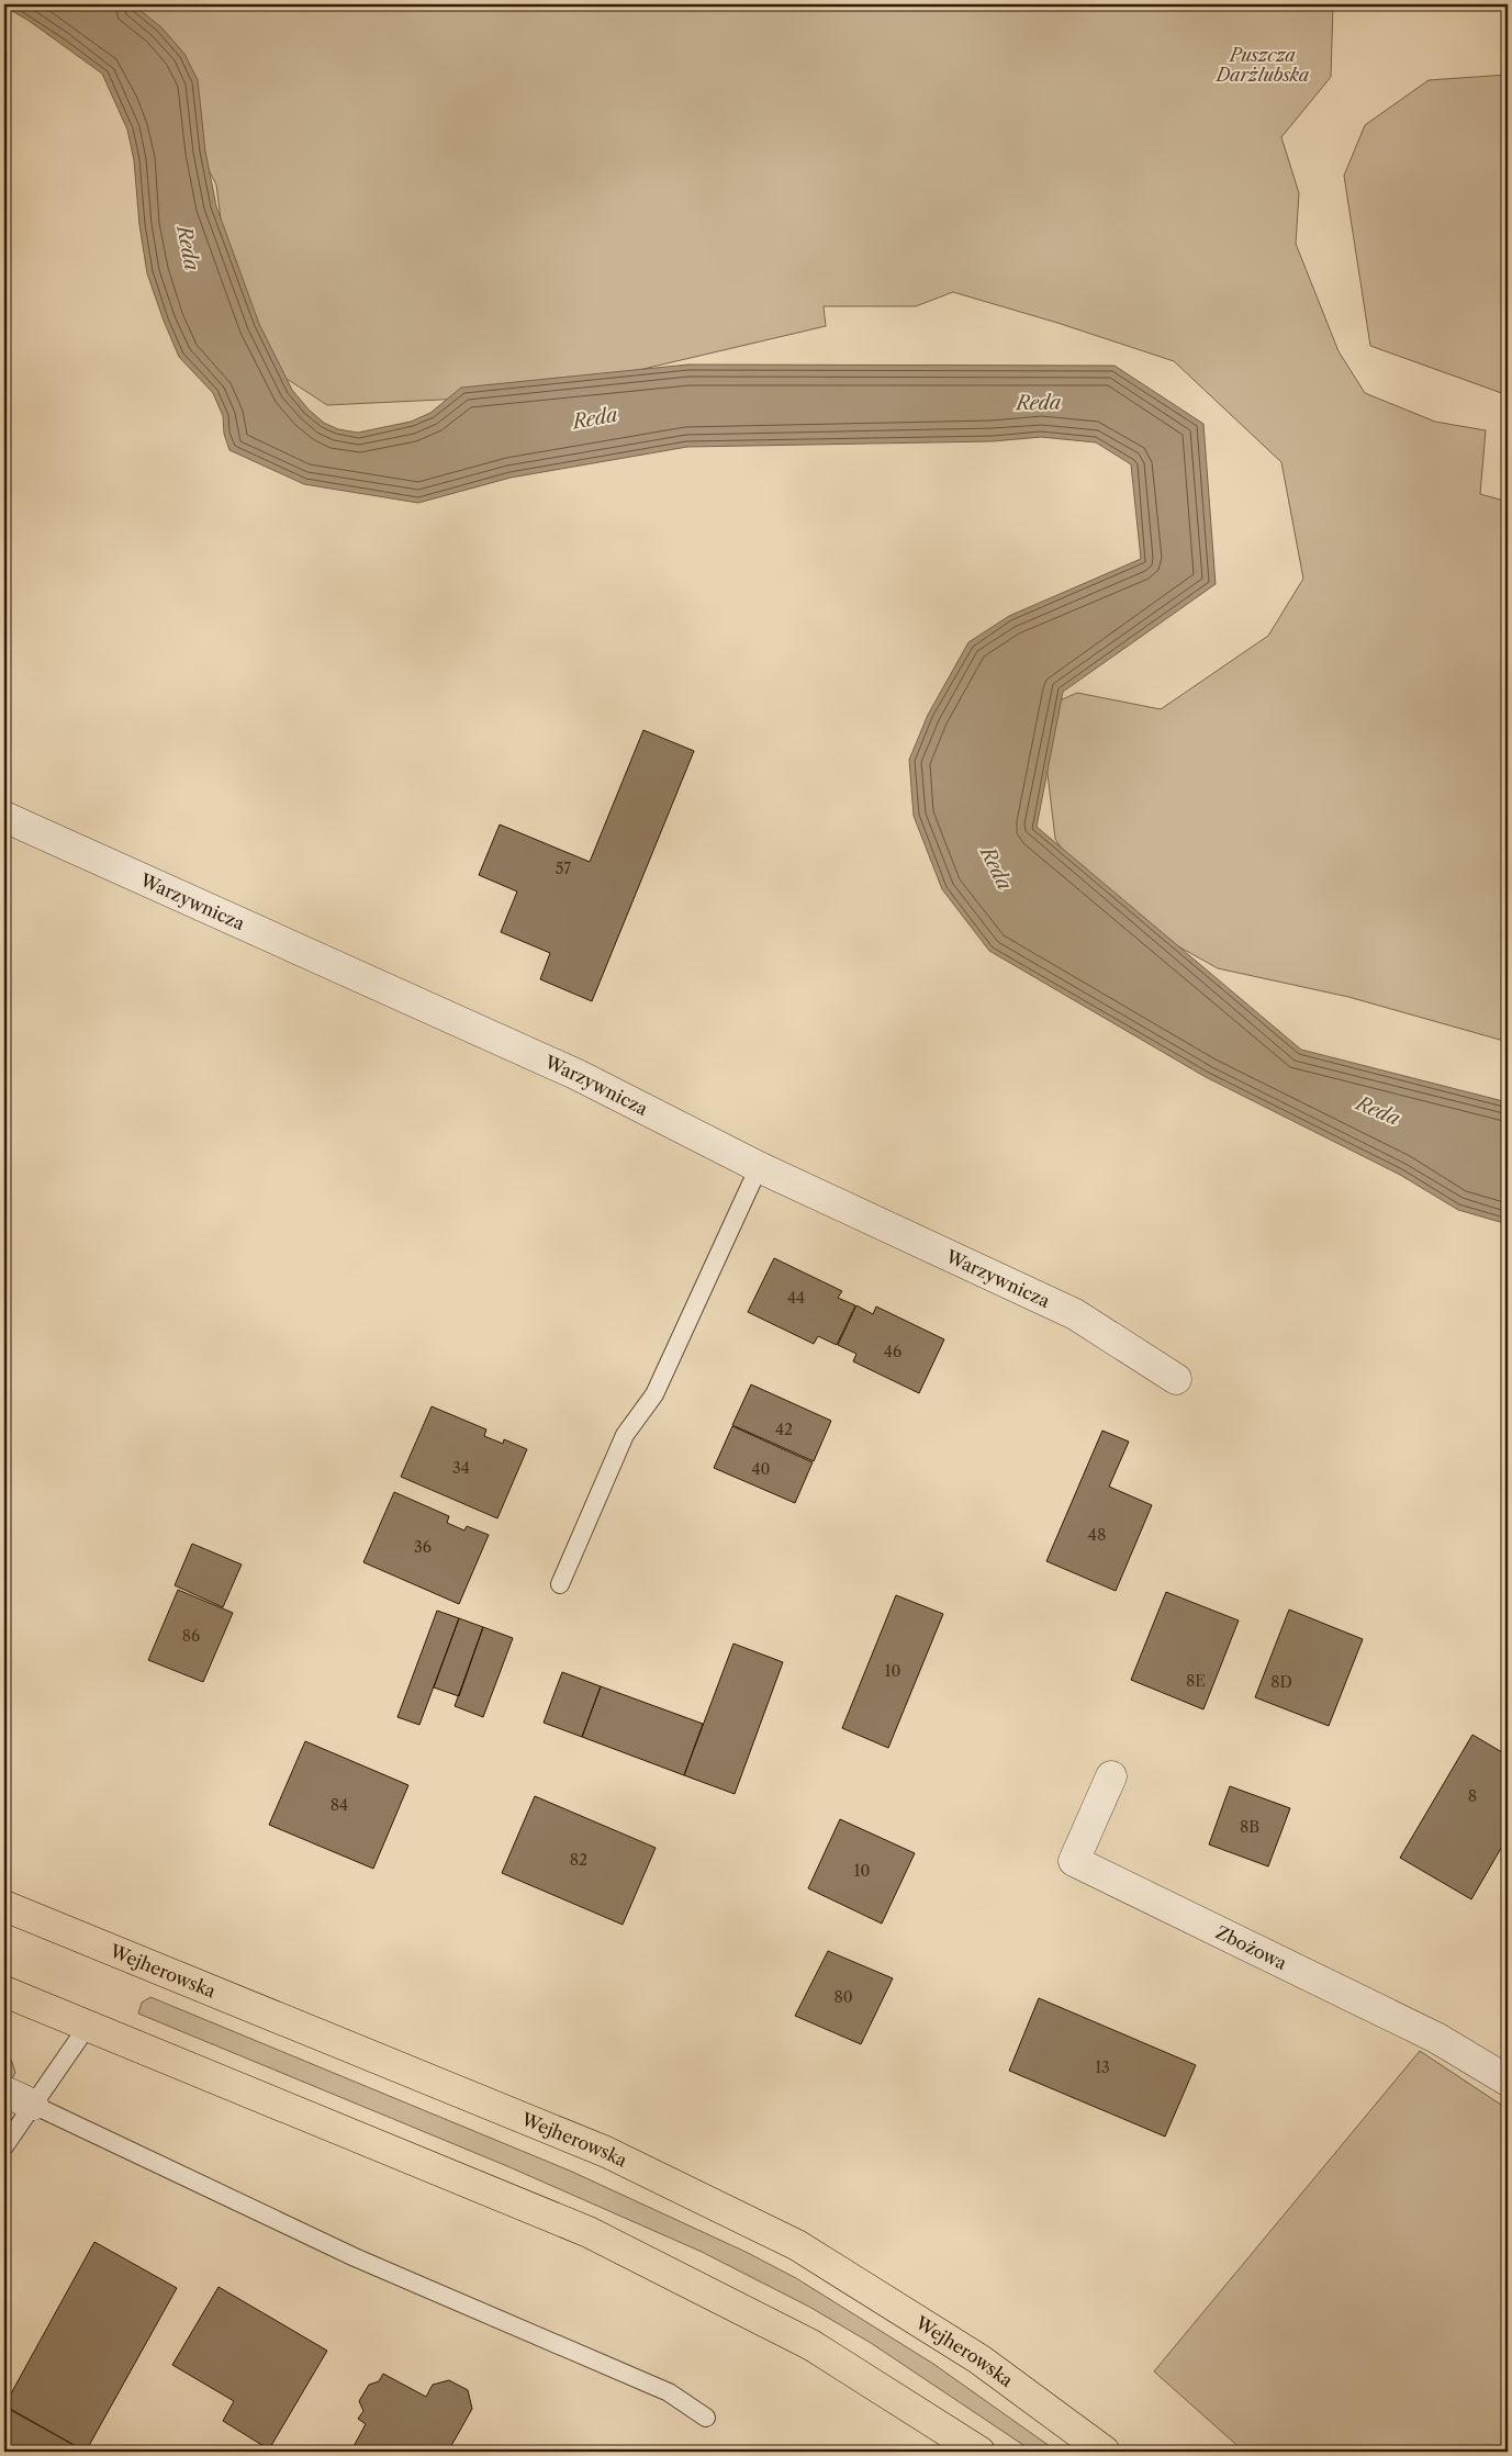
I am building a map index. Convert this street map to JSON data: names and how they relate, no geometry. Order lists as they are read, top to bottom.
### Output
{
  "streets": {
    "main road": ["Wejherowska"],
    "street": ["Warzywnicza", "Zbożowa"]
  },
  "water": ["Reda"],
  "parks": ["Puszcza Darżlubska"],
  "house_numbers": [
    "57",
    "44",
    "46",
    "42",
    "34",
    "40",
    "48",
    "36",
    "86",
    "10",
    "8E",
    "8D",
    "8",
    "84",
    "8B",
    "82",
    "10",
    "80",
    "13"
  ]
}
